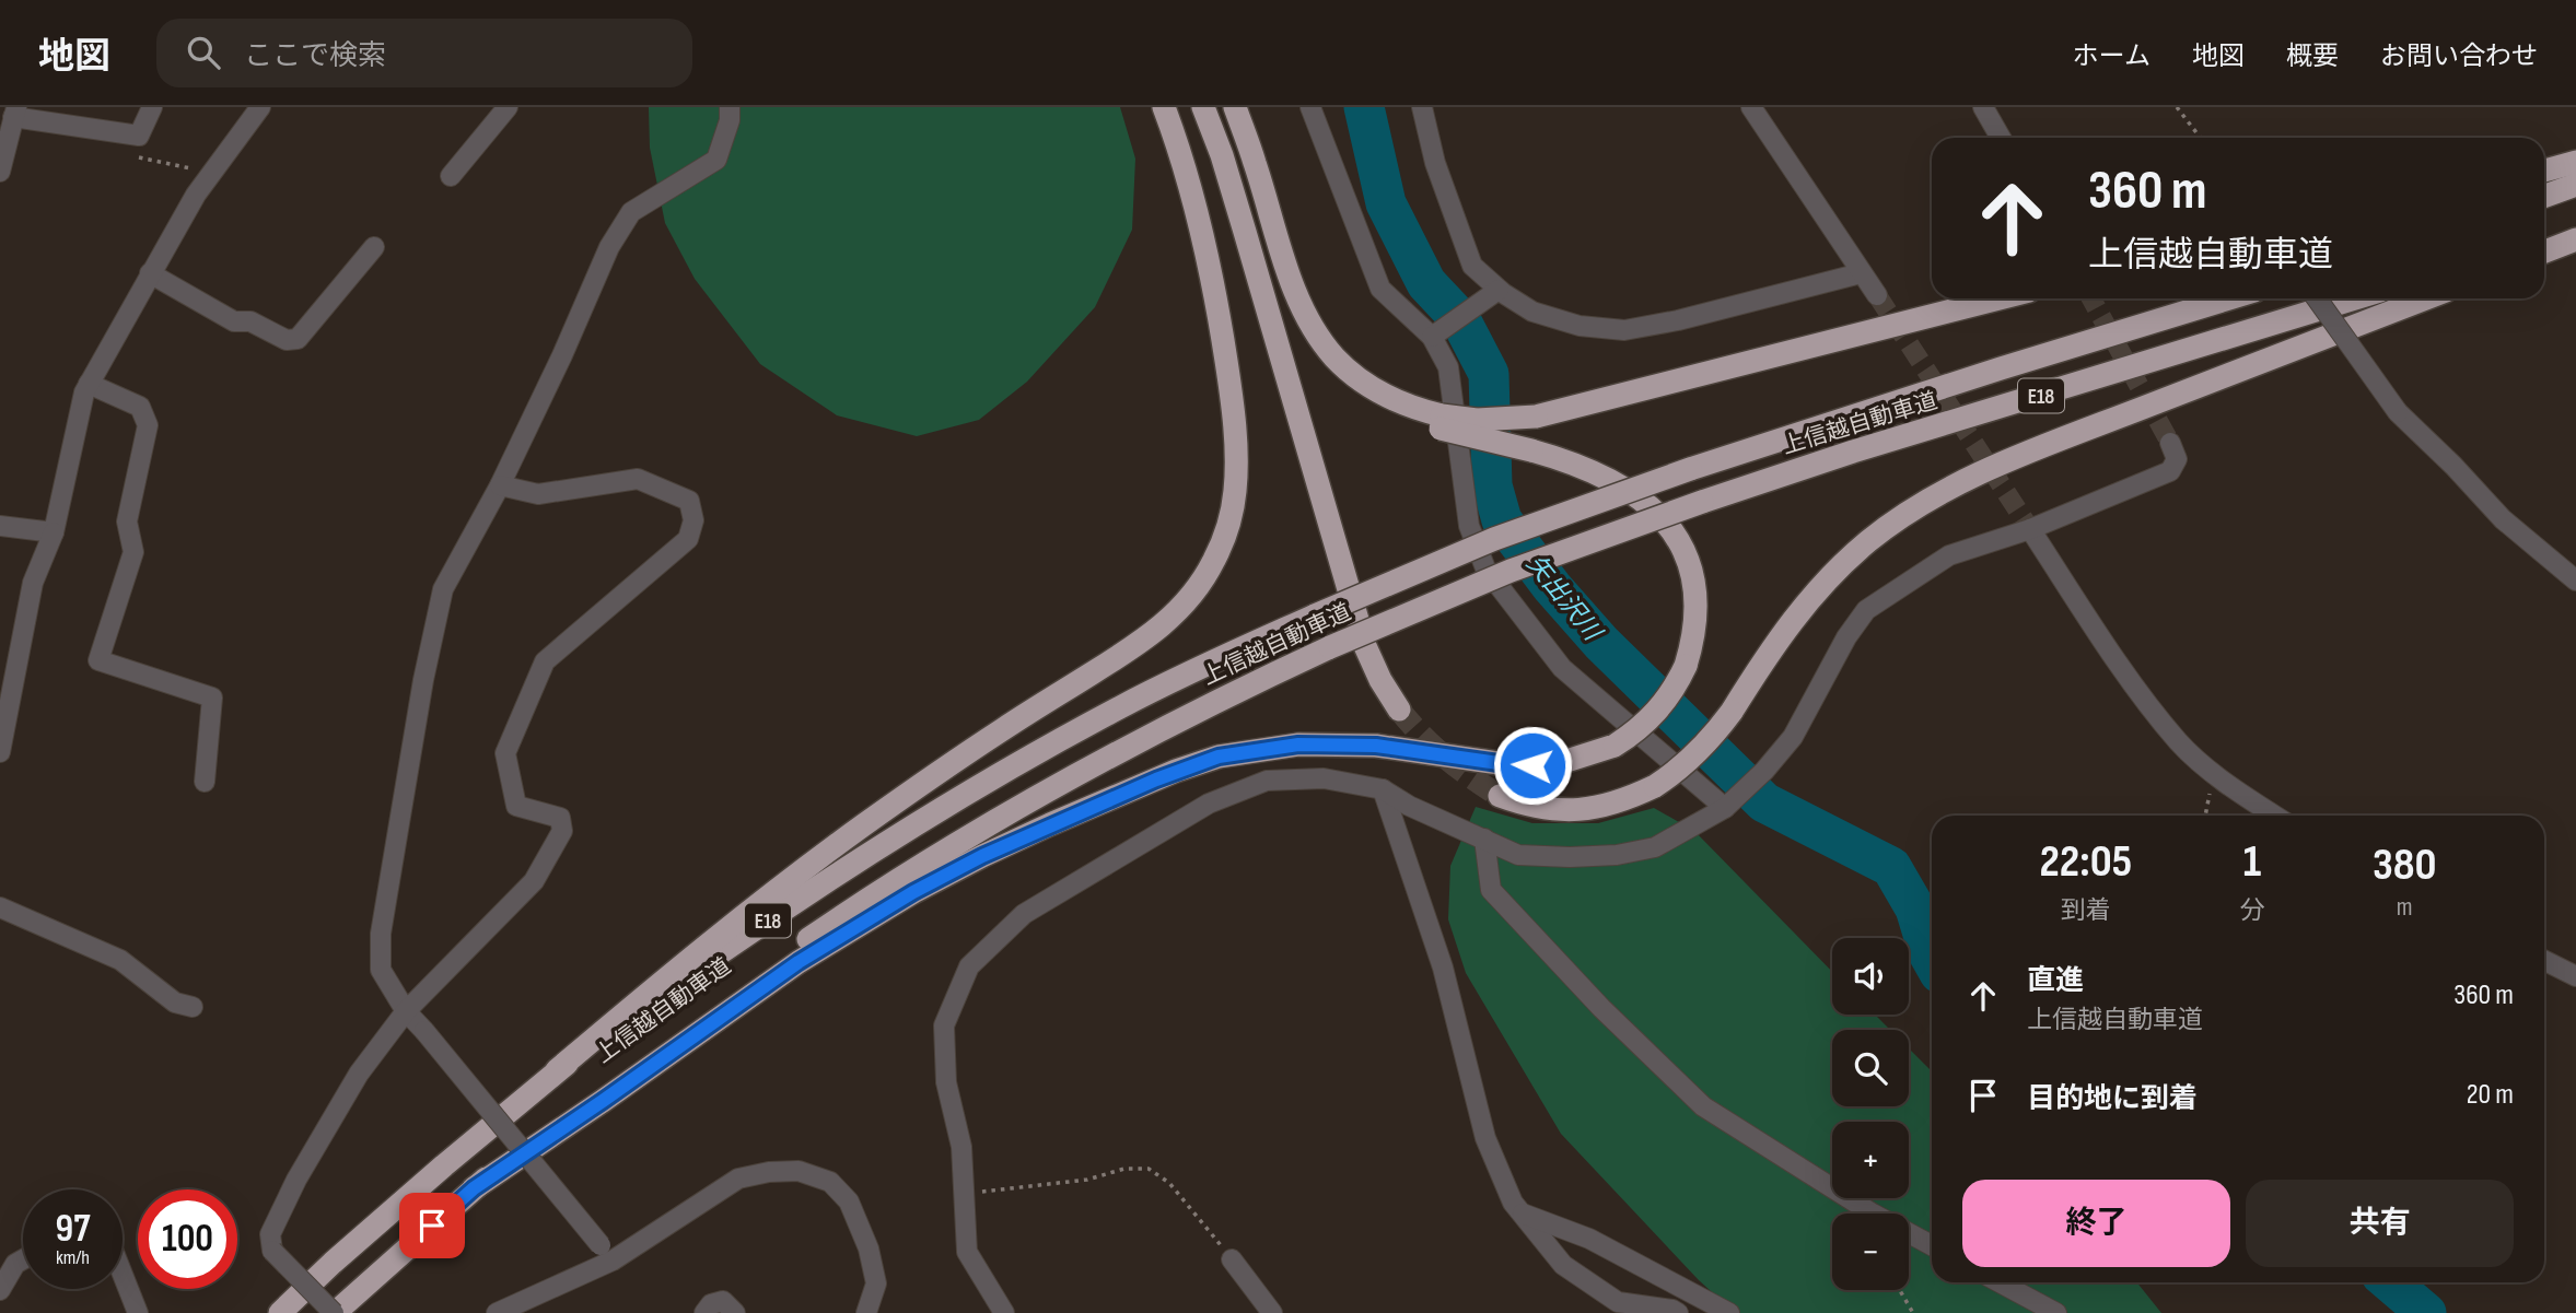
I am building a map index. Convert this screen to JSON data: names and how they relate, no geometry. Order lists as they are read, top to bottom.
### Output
{
  "streets": {
    "highway": ["E18", "上信越自動車道"]
  },
  "water": ["矢出沢川"],
  "page": {
    "header": "地図",
    "search": "ここで検索",
    "nav": [
      "ホーム",
      "地図",
      "概要",
      "お問い合わせ"
    ],
    "turn": ["360 m", "上信越自動車道"],
    "eta": [
      "22:05",
      "到着",
      "1",
      "分",
      "380",
      "m"
    ],
    "map_buttons": ["+", "−"],
    "list": [
      {
        "name": "直進",
        "note": "上信越自動車道",
        "value": "360 m"
      },
      {
        "name": "目的地に到着",
        "value": "20 m"
      }
    ],
    "buttons": ["終了", "共有"],
    "speed": "97 km/h",
    "limit": "100"
  }
}
